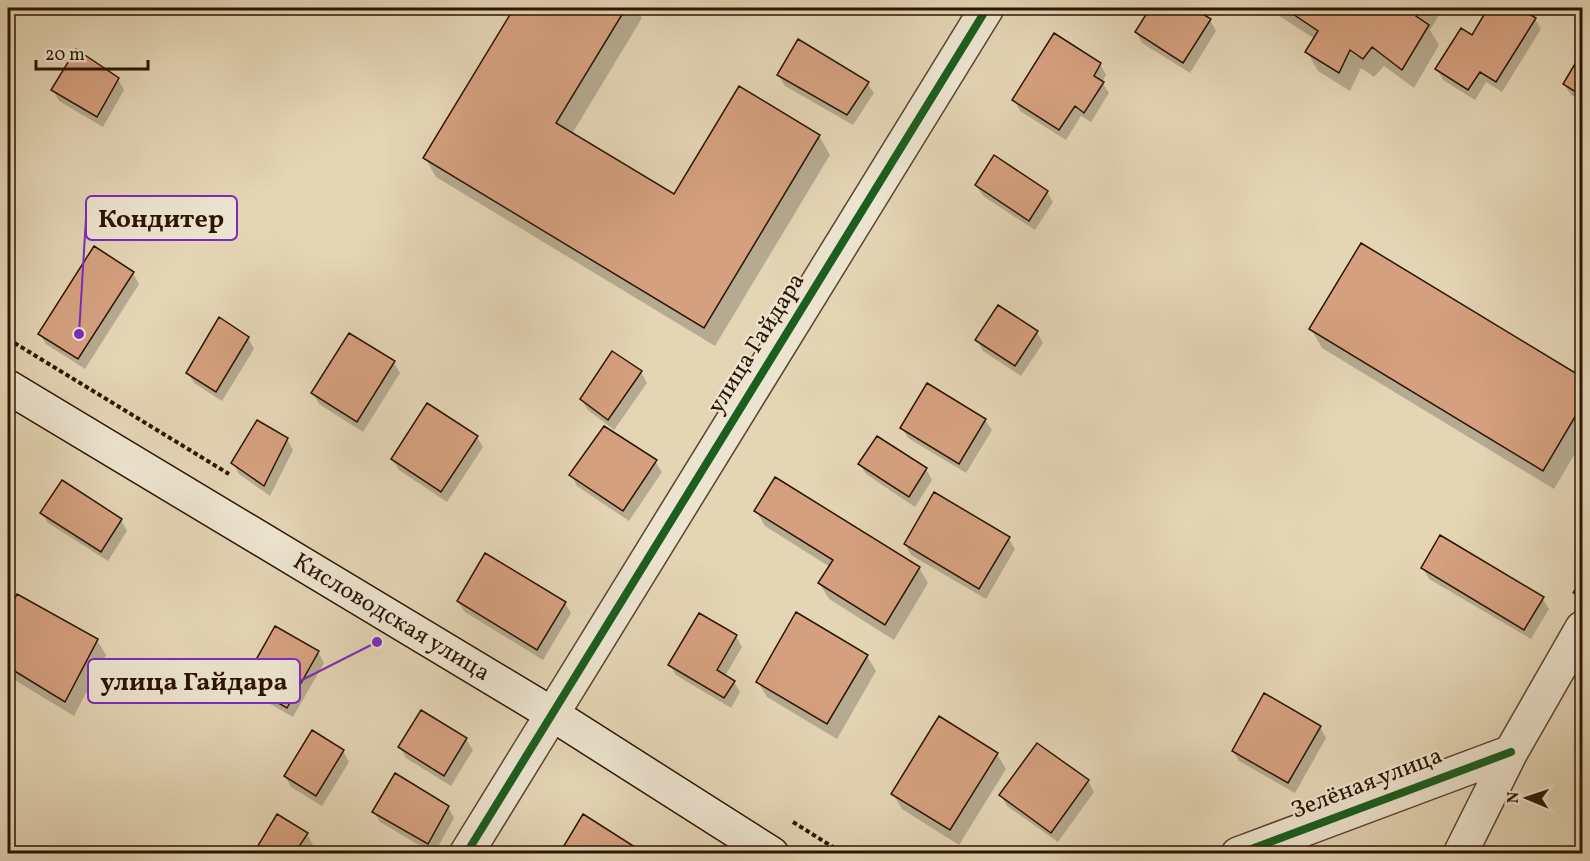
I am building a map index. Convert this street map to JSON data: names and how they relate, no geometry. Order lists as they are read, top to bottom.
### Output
{
  "streets": {
    "street": ["улица Гайдара", "Кисловодская улица", "Зелёная улица"]
  },
  "crossings": [
    ["улица Гайдара", "Кисловодская улица"]
  ],
  "places": ["Кондитер", "улица Гайдара"],
  "scale_bar": "20 m",
  "north": "left"
}
